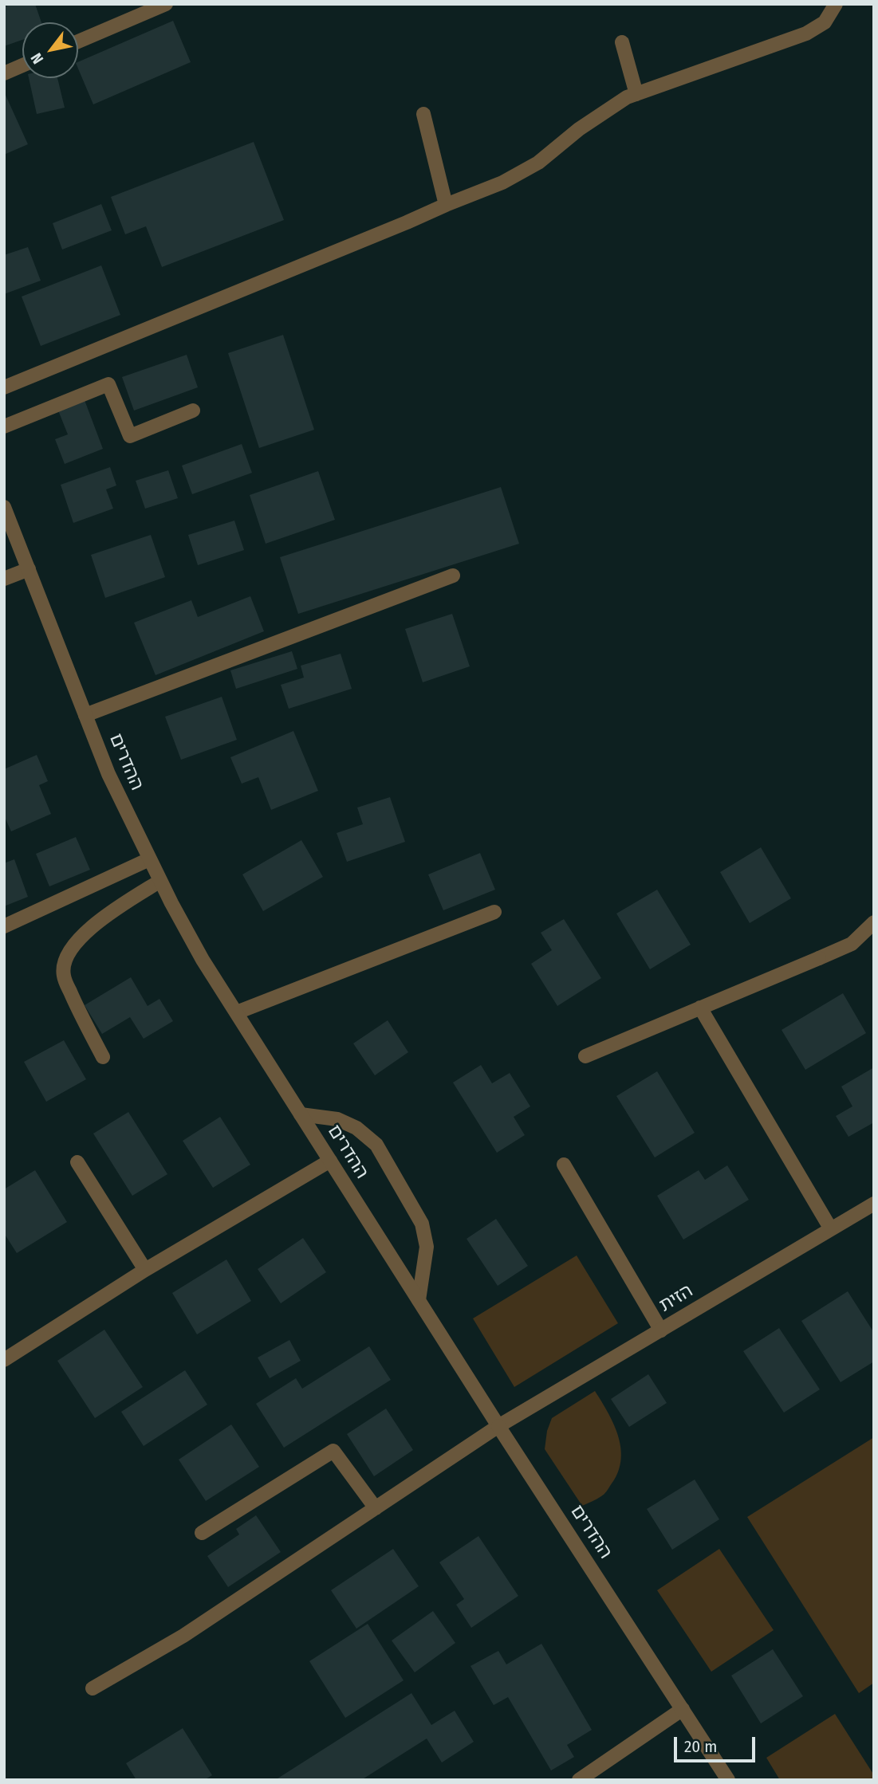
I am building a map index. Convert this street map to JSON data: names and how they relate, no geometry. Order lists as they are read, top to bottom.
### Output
{
  "streets": {
    "street": ["ההדרים", "הזית"]
  },
  "crossings": [
    ["ההדרים", "הזית"]
  ],
  "scale_bar": "20 m",
  "north": "bottom left"
}
